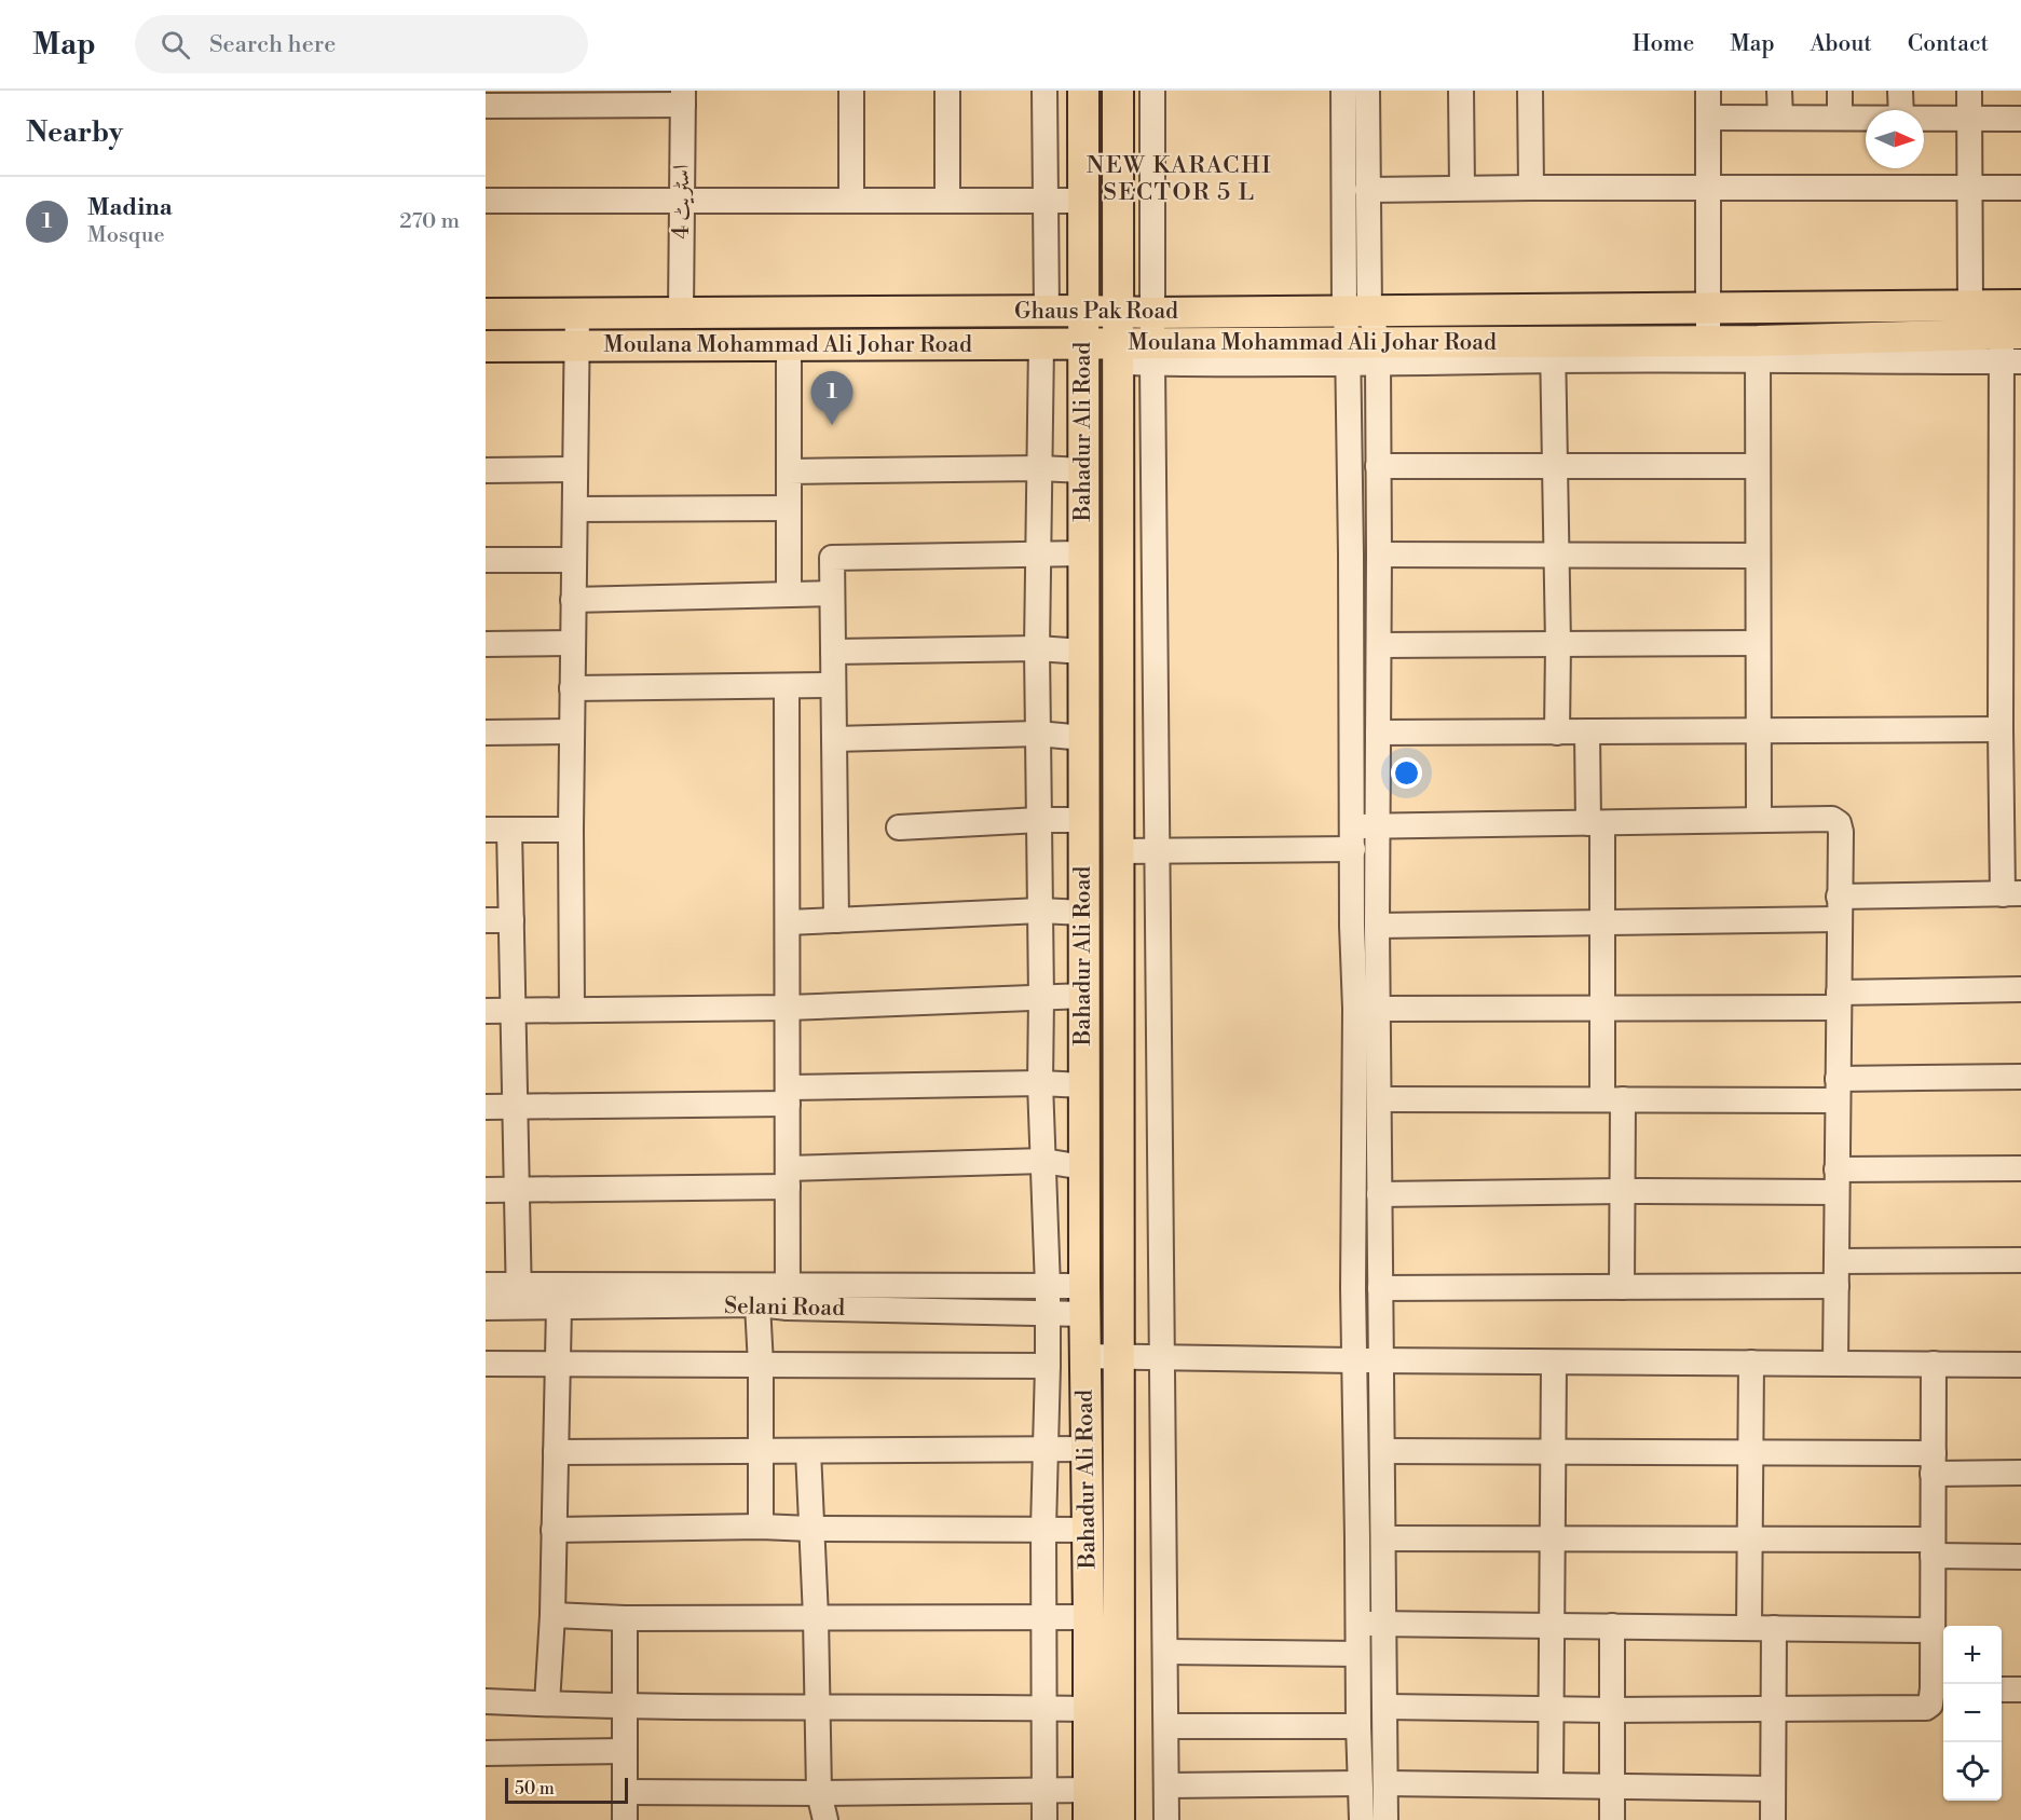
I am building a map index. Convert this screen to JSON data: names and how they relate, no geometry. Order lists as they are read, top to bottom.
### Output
{
  "streets": {
    "main road": ["Ghaus Pak Road", "Moulana Mohammad Ali Johar Road", "Bahadur Ali Road"],
    "street": ["اسٹریٹ 4", "Selani Road"]
  },
  "crossings": [
    ["اسٹریٹ 4", "Ghaus Pak Road"],
    ["Ghaus Pak Road", "Bahadur Ali Road"],
    ["Moulana Mohammad Ali Johar Road", "Bahadur Ali Road"],
    ["Bahadur Ali Road", "Selani Road"]
  ],
  "districts": ["NEW KARACHI SECTOR 5 L"],
  "scale_bar": "50 m",
  "north": "right",
  "page": {
    "header": "Map",
    "search": "Search here",
    "nav": [
      "Home",
      "Map",
      "About",
      "Contact"
    ],
    "heading": "Nearby",
    "list": [
      {
        "mark": "1",
        "name": "Madina",
        "note": "Mosque",
        "value": "270 m"
      }
    ],
    "pins": "1",
    "map_buttons": ["+", "−"],
    "scale": "50 m"
  }
}
